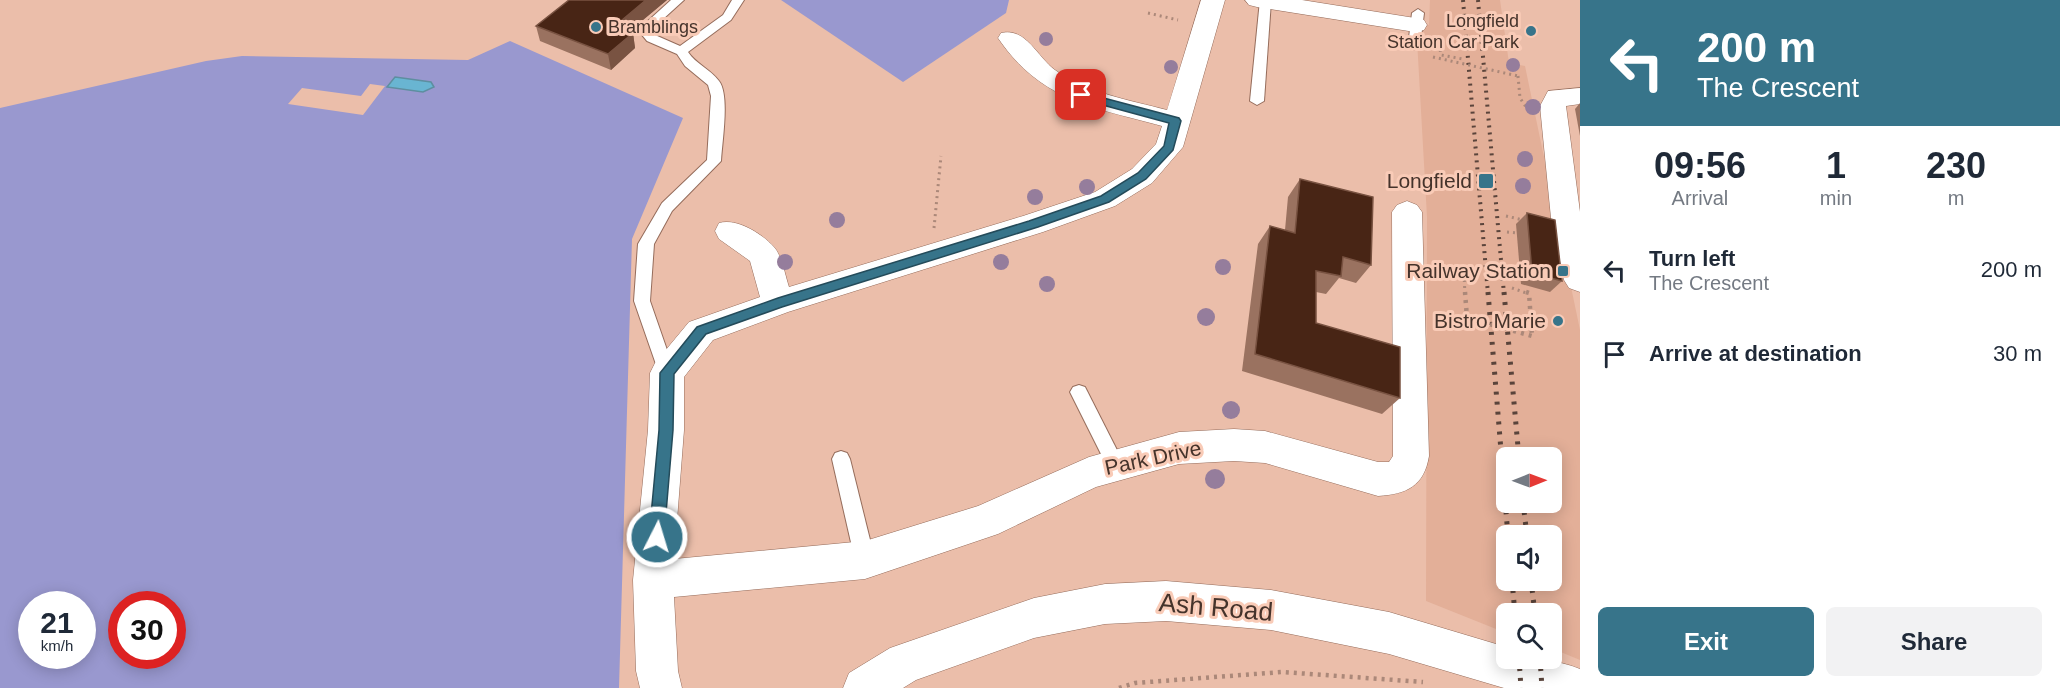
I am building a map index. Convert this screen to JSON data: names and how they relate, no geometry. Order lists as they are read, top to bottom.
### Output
{
  "streets": {
    "street": ["Park Drive", "Ash Road"]
  },
  "places": {
    "other": ["Bramblings", "Longfield Station Car Park", "Bistro Marie"],
    "transit": ["Longfield", "Railway Station"]
  },
  "north": "right",
  "page": {
    "turn": ["200 m", "The Crescent"],
    "eta": [
      "09:56",
      "Arrival",
      "1",
      "min",
      "230",
      "m"
    ],
    "list": [
      {
        "name": "Turn left",
        "note": "The Crescent",
        "value": "200 m"
      },
      {
        "name": "Arrive at destination",
        "value": "30 m"
      }
    ],
    "speed": "21 km/h",
    "limit": "30",
    "buttons": ["Exit", "Share"]
  }
}
